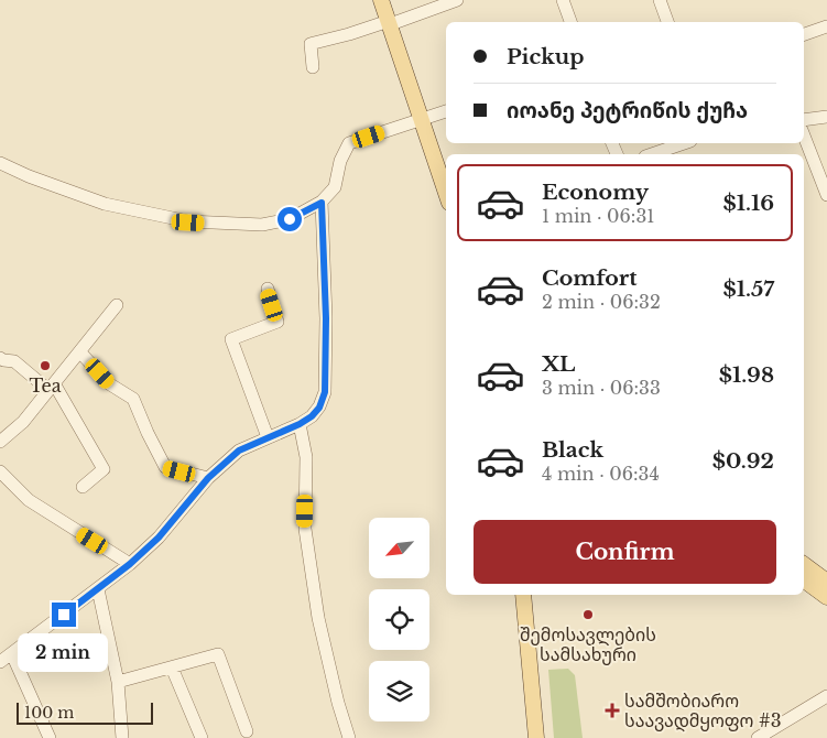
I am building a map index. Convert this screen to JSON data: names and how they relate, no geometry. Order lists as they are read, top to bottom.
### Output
{
  "places": {
    "other": ["Tea", "შემოსავლების სამსახური"],
    "health": ["სამშობიარო საავადმყოფო #3"]
  },
  "scale_bar": "100 m",
  "north": "bottom left",
  "page": {
    "banner": ["Pickup", "იოანე პეტრიწის ქუჩა"],
    "list": [
      {
        "name": "Economy",
        "note": "1 min · 06:31",
        "value": "$1.16"
      },
      {
        "name": "Comfort",
        "note": "2 min · 06:32",
        "value": "$1.57"
      },
      {
        "name": "XL",
        "note": "3 min · 06:33",
        "value": "$1.98"
      },
      {
        "name": "Black",
        "note": "4 min · 06:34",
        "value": "$0.92"
      }
    ],
    "buttons": "Confirm",
    "bubble": "2 min",
    "scale": "100 m"
  }
}
